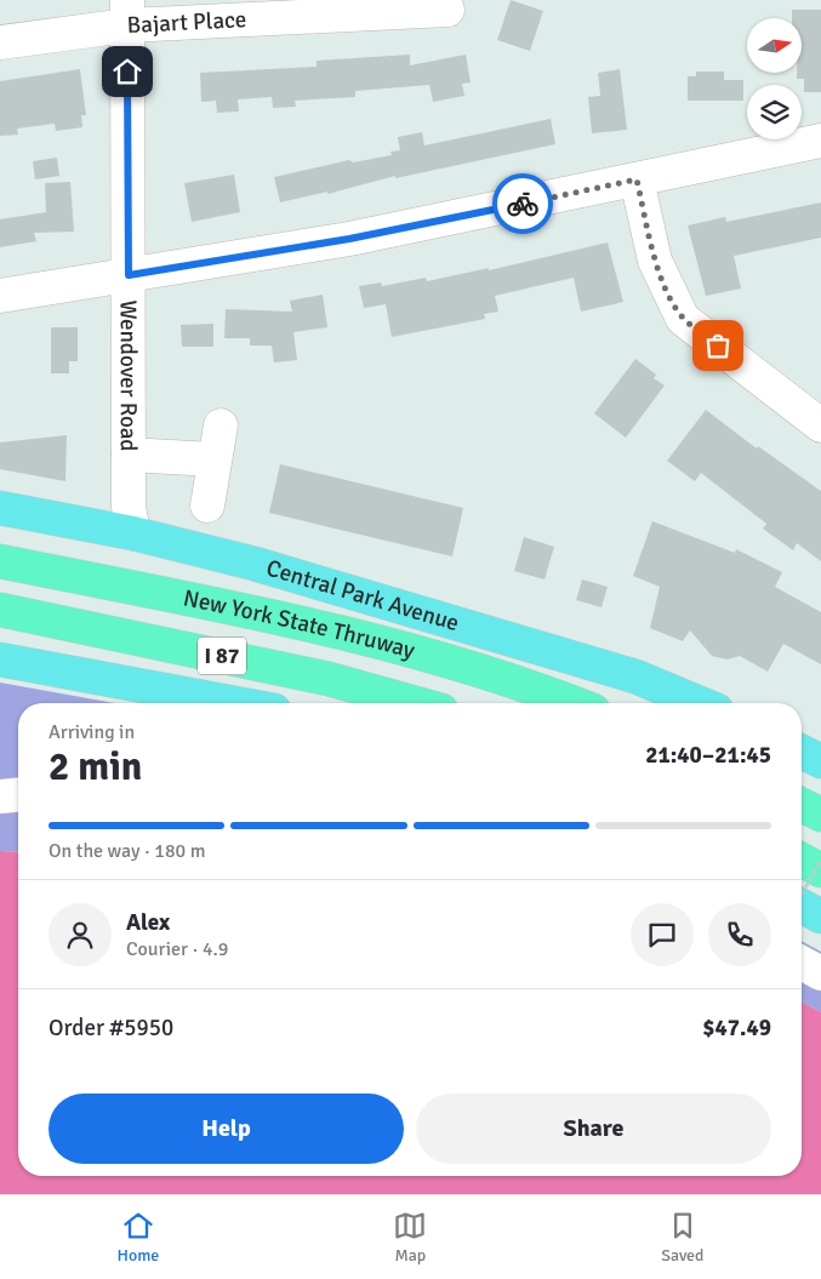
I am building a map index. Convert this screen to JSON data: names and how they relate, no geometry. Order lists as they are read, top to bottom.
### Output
{
  "streets": {
    "highway": ["New York State Thruway", "I 87"],
    "main road": ["Central Park Avenue"],
    "street": ["Bajart Place", "Wendover Road"]
  },
  "crossings": [
    ["Bajart Place", "Wendover Road"],
    ["Wendover Road", "Central Park Avenue"]
  ],
  "north": "right",
  "page": {
    "heading": ["2 min", "Arriving in", "21:40–21:45"],
    "panel": [
      "Alex",
      "Courier · 4.9",
      "Order #5950",
      "$47.49"
    ],
    "bar": "On the way · 180 m",
    "buttons": ["Help", "Share"],
    "tabs": ["Home", "Map", "Saved"]
  }
}
